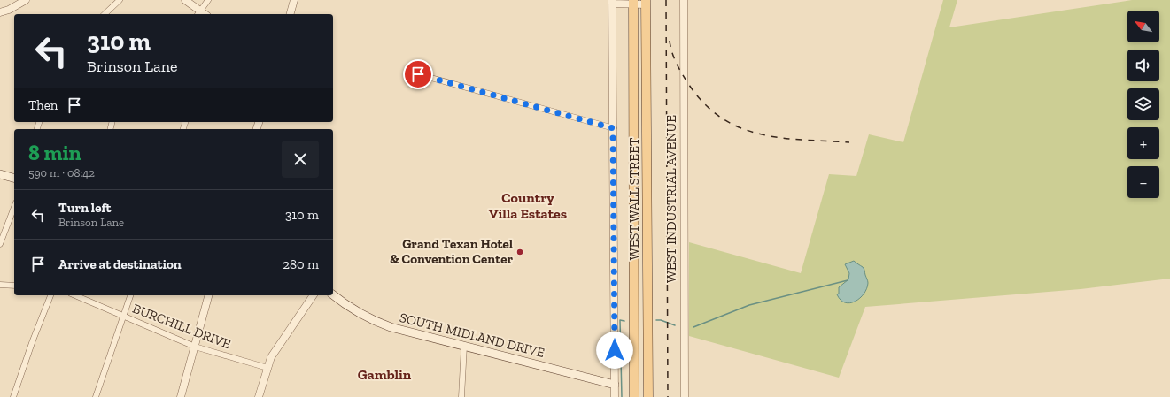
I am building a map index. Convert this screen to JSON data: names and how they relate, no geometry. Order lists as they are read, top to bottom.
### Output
{
  "streets": {
    "main road": ["WEST WALL STREET", "SOUTH MIDLAND DRIVE"],
    "street": ["WEST INDUSTRIAL AVENUE", "BURCHILL DRIVE"]
  },
  "crossings": [
    ["WEST WALL STREET", "SOUTH MIDLAND DRIVE"]
  ],
  "districts": ["Country Villa Estates", "Gamblin"],
  "places": ["Grand Texan Hotel & Convention Center"],
  "north": "top left",
  "page": {
    "map_buttons": ["+", "−"],
    "turn": ["310 m", "Brinson Lane"],
    "then": "Then",
    "heading": ["8 min", "590 m · 08:42"],
    "list": [
      {
        "name": "Turn left",
        "note": "Brinson Lane",
        "value": "310 m"
      },
      {
        "name": "Arrive at destination",
        "value": "280 m"
      }
    ]
  }
}
